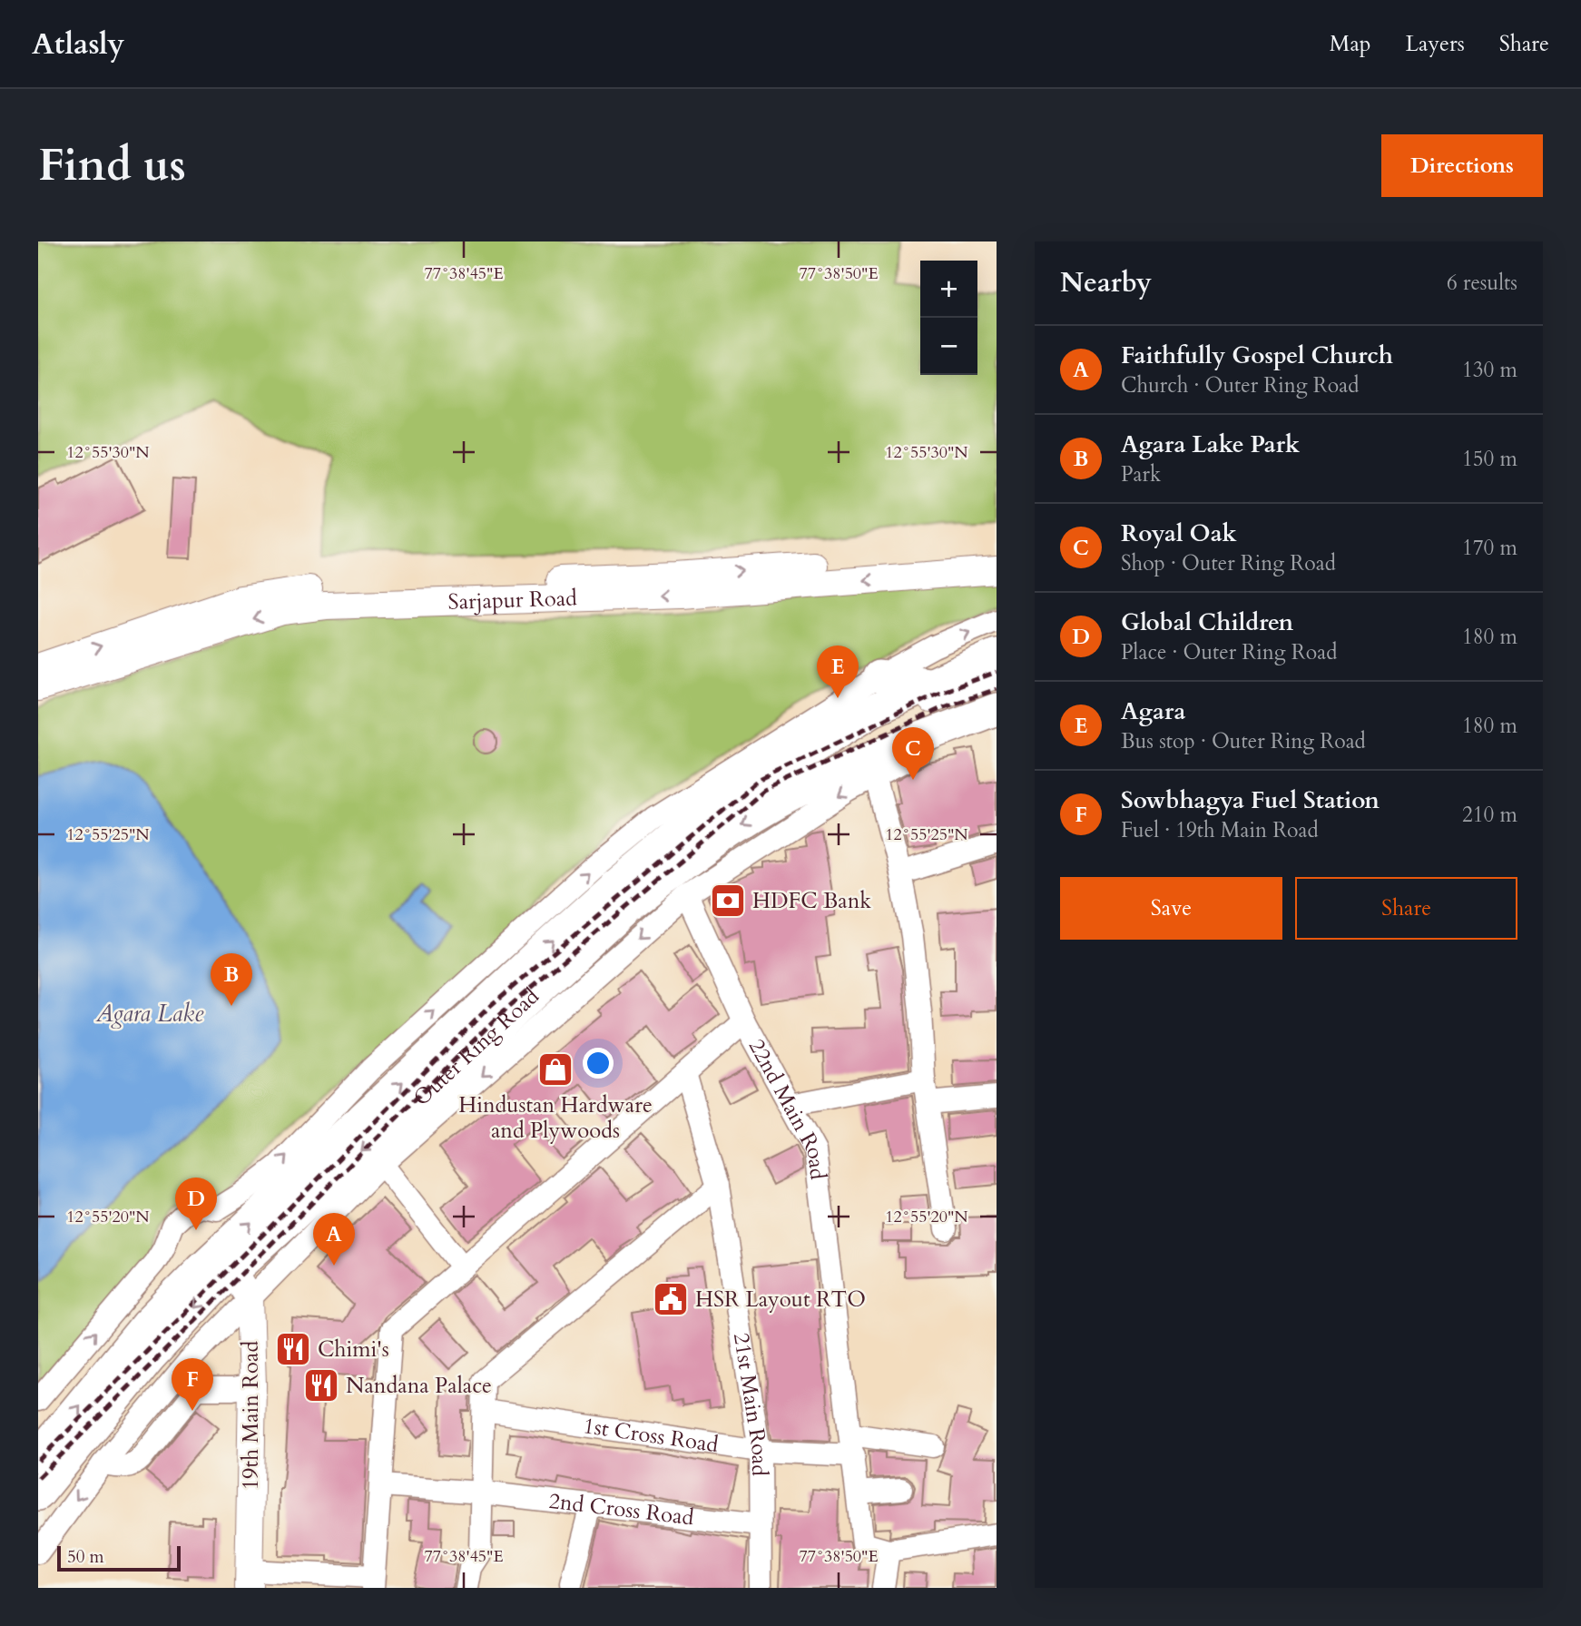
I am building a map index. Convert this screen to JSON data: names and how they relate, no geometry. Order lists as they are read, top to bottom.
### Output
{
  "streets": {
    "highway": ["Outer Ring Road"],
    "main road": ["Sarjapur Road", "19th Main Road"],
    "street": [
      "22nd Main Road",
      "21st Main Road",
      "1st Cross Road",
      "2nd Cross Road"
    ]
  },
  "crossings": [
    ["22nd Main Road", "1st Cross Road"],
    ["21st Main Road", "1st Cross Road"],
    ["21st Main Road", "2nd Cross Road"]
  ],
  "water": ["Agara Lake"],
  "places": {
    "bank": ["HDFC Bank"],
    "shop": ["Hindustan Hardware and Plywoods"],
    "public building": ["HSR Layout RTO"],
    "restaurant": ["Chimi's", "Nandana Palace"]
  },
  "scale_bar": "50 m",
  "page": {
    "header": "Atlasly",
    "nav": ["Map", "Layers", "Share"],
    "buttons": [
      "Directions",
      ["Save", "Share"]
    ],
    "title": "Find us",
    "heading": ["Nearby", "6 results"],
    "map_buttons": ["+", "−"],
    "list": [
      {
        "mark": "A",
        "name": "Faithfully Gospel Church",
        "note": "Church · Outer Ring Road",
        "value": "130 m"
      },
      {
        "mark": "B",
        "name": "Agara Lake Park",
        "note": "Park",
        "value": "150 m"
      },
      {
        "mark": "C",
        "name": "Royal Oak",
        "note": "Shop · Outer Ring Road",
        "value": "170 m"
      },
      {
        "mark": "D",
        "name": "Global Children",
        "note": "Place · Outer Ring Road",
        "value": "180 m"
      },
      {
        "mark": "E",
        "name": "Agara",
        "note": "Bus stop · Outer Ring Road",
        "value": "180 m"
      },
      {
        "mark": "F",
        "name": "Sowbhagya Fuel Station",
        "note": "Fuel · 19th Main Road",
        "value": "210 m"
      }
    ],
    "pins": [
      "E",
      "C",
      "B",
      "D",
      "A",
      "F"
    ],
    "scale": "50 m"
  },
  "coordinates": [
    "77°38'45\"E",
    "77°38'50\"E",
    "12°55'30\"N",
    "12°55'25\"N",
    "12°55'20\"N"
  ]
}
